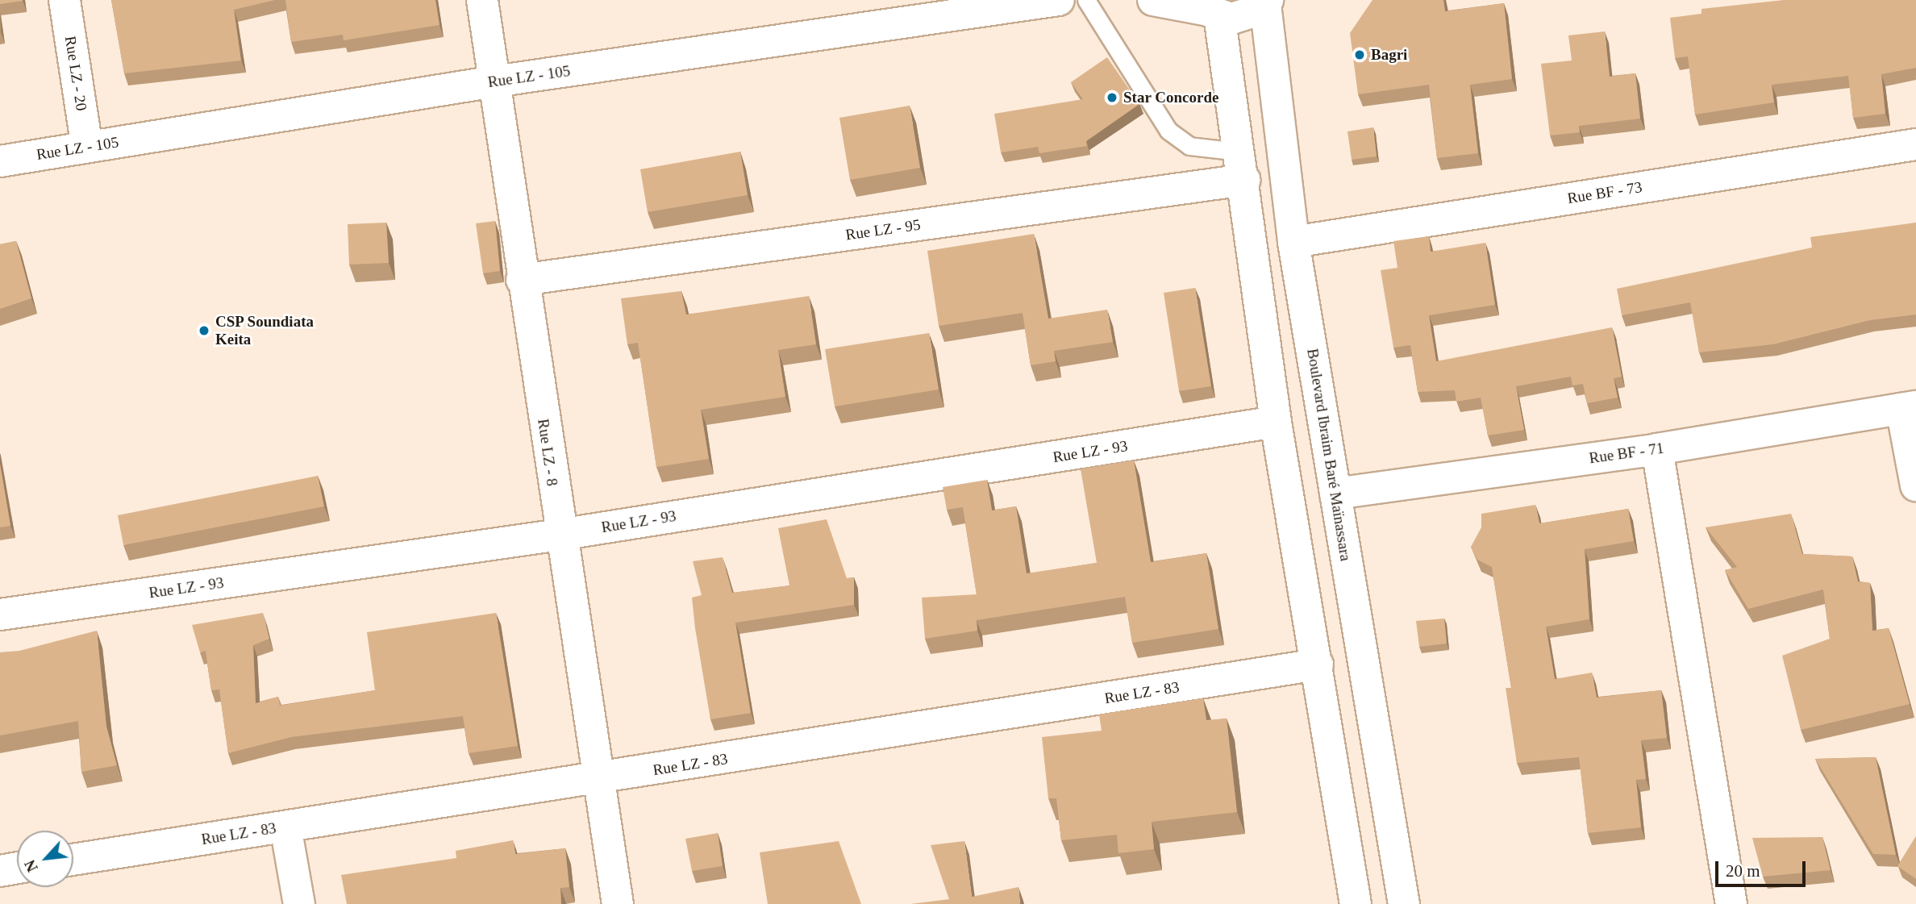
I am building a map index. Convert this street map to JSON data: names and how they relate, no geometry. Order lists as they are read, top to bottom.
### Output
{
  "streets": {
    "street": [
      "Rue LZ - 20",
      "Rue LZ - 105",
      "Rue BF - 73",
      "Rue LZ - 95",
      "Rue LZ - 93",
      "Rue LZ - 8",
      "Rue BF - 71",
      "Boulevard Ibraim Baré Maïnassara",
      "Rue LZ - 83"
    ]
  },
  "crossings": [
    ["Rue LZ - 20", "Rue LZ - 105"],
    ["Rue LZ - 105", "Rue LZ - 8"],
    ["Rue BF - 73", "Boulevard Ibraim Baré Maïnassara"],
    ["Rue LZ - 95", "Rue LZ - 8"],
    ["Rue LZ - 93", "Rue LZ - 8"],
    ["Rue LZ - 8", "Rue LZ - 83"],
    ["Rue BF - 71", "Boulevard Ibraim Baré Maïnassara"]
  ],
  "places": ["Bagri", "Star Concorde", "CSP Soundiata Keita"],
  "scale_bar": "20 m",
  "north": "bottom left"
}
